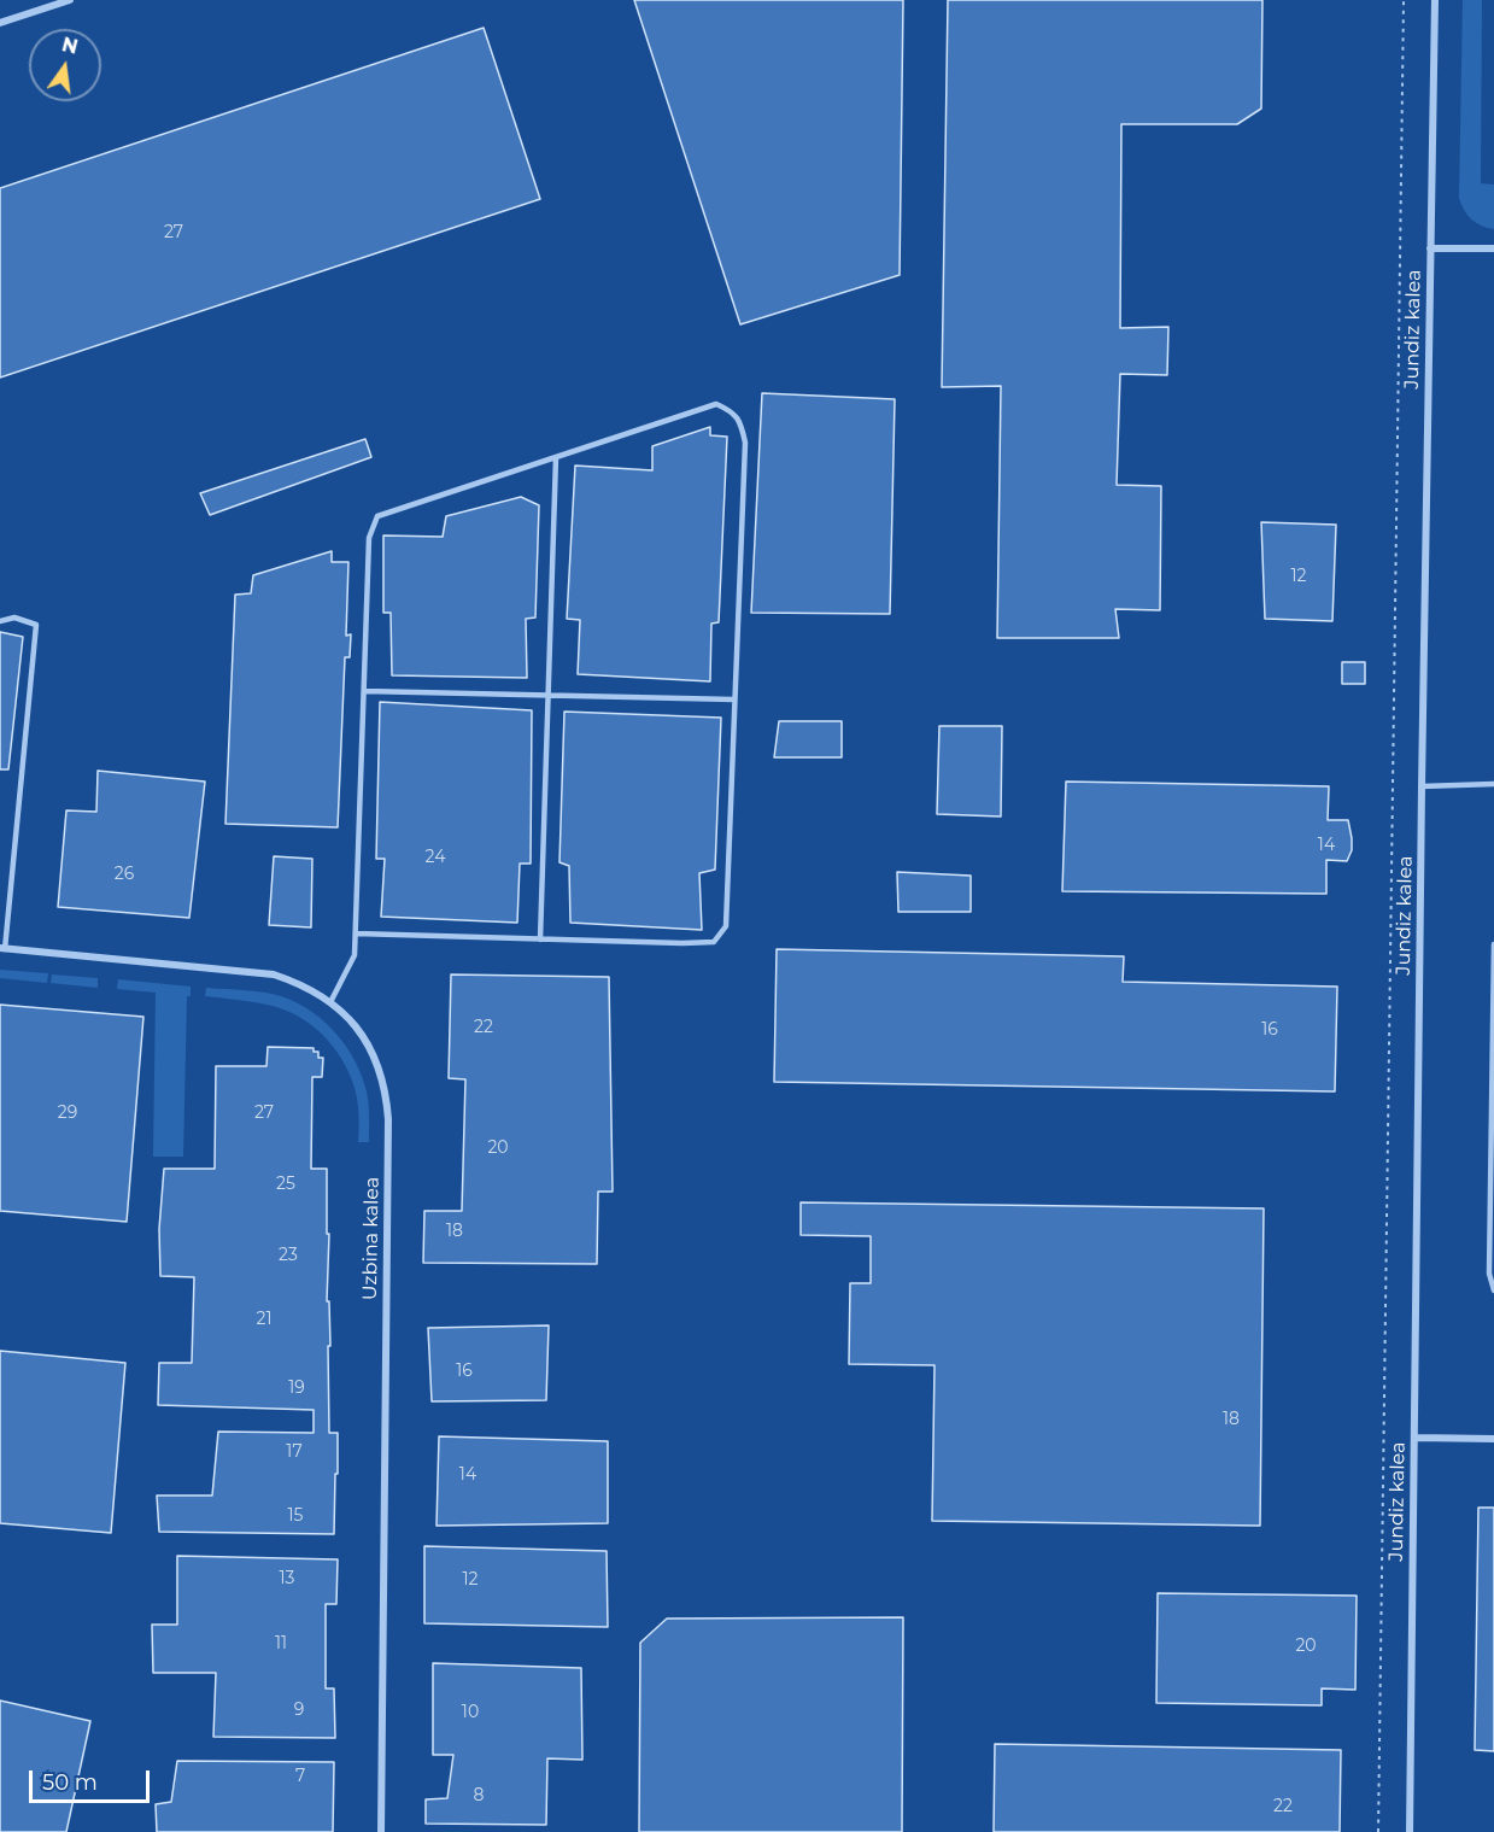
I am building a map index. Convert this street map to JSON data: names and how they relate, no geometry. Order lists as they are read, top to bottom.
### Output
{
  "streets": {
    "street": ["Jundiz kalea", "Uzbina kalea"]
  },
  "house_numbers": [
    "27",
    "12",
    "14",
    "24",
    "26",
    "22",
    "16",
    "29",
    "27",
    "20",
    "25",
    "18",
    "23",
    "21",
    "16",
    "19",
    "18",
    "17",
    "14",
    "15",
    "13",
    "12",
    "11",
    "20",
    "9",
    "10",
    "7",
    "8",
    "22"
  ],
  "scale_bar": "50 m",
  "north": "top"
}
